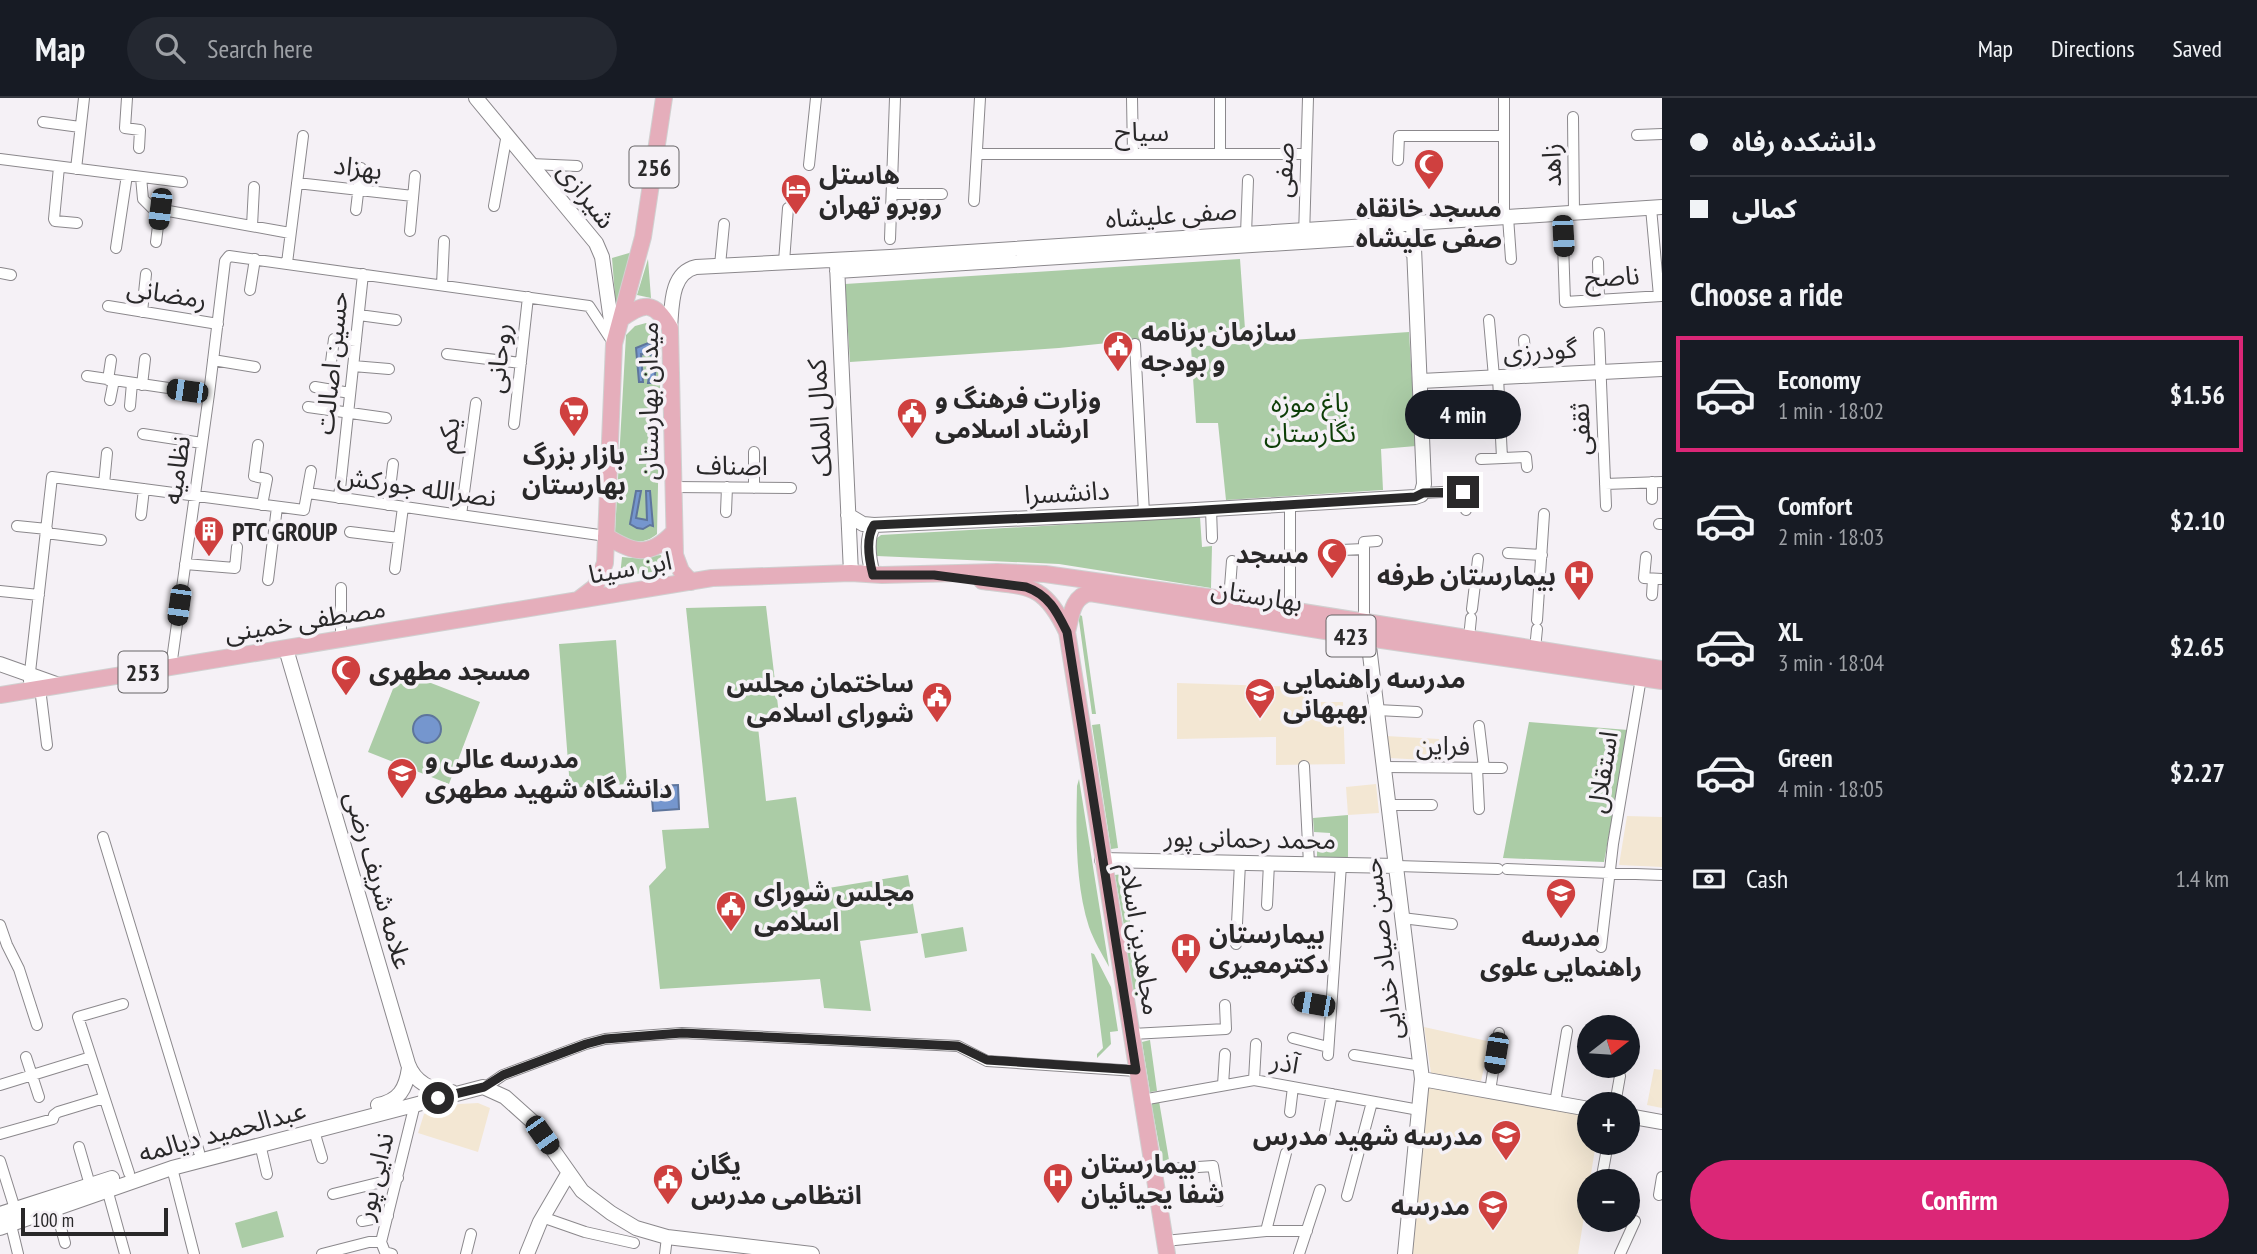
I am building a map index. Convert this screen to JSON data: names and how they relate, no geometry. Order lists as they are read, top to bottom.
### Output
{
  "streets": {
    "main road": [
      "256",
      "میدان بهارستان",
      "ابن سینا",
      "بهارستان",
      "مصطفی خمینی",
      "423",
      "253",
      "مجاهدین اسلام"
    ],
    "street": [
      "سیاح",
      "زاهد",
      "بهزاد",
      "صفی",
      "شیرازی",
      "صفی علیشاه",
      "ناصح",
      "رمضانی",
      "گودرزی",
      "روحانی",
      "حسین اصالت",
      "کمال الملک",
      "ثقفی",
      "یکم",
      "اصناف",
      "نظامیه",
      "نصرالله جورکش",
      "دانشسرا",
      "فراین",
      "استقلال",
      "محمد رحمانی پور",
      "علامه شریف رضی",
      "حسن صیاد خدایی",
      "آذر",
      "عبدالحمید دیالمه",
      "ندایی پور"
    ]
  },
  "crossings": [
    ["سیاح", "صفی"],
    ["زاهد", "صفی علیشاه"],
    ["زاهد", "ناصح"],
    ["256", "میدان بهارستان"],
    ["صفی", "صفی علیشاه"],
    ["شیرازی", "میدان بهارستان"],
    ["شیرازی", "نظامیه"],
    ["صفی علیشاه", "میدان بهارستان"],
    ["صفی علیشاه", "کمال الملک"],
    ["رمضانی", "نظامیه"],
    ["گودرزی", "ثقفی"],
    ["روحانی", "نظامیه"],
    ["حسین اصالت", "نظامیه"],
    ["حسین اصالت", "نصرالله جورکش"],
    ["میدان بهارستان", "اصناف"],
    ["میدان بهارستان", "نظامیه"],
    ["میدان بهارستان", "نصرالله جورکش"],
    ["میدان بهارستان", "ابن سینا"],
    ["میدان بهارستان", "بهارستان"],
    ["میدان بهارستان", "مصطفی خمینی"],
    ["کمال الملک", "دانشسرا"],
    ["کمال الملک", "بهارستان"],
    ["یکم", "نصرالله جورکش"],
    ["نظامیه", "نصرالله جورکش"],
    ["نظامیه", "مصطفی خمینی"],
    ["ابن سینا", "بهارستان"],
    ["ابن سینا", "مصطفی خمینی"],
    ["بهارستان", "استقلال"],
    ["بهارستان", "مجاهدین اسلام"],
    ["بهارستان", "حسن صیاد خدایی"],
    ["مصطفی خمینی", "علامه شریف رضی"],
    ["فراین", "حسن صیاد خدایی"],
    ["محمد رحمانی پور", "مجاهدین اسلام"],
    ["محمد رحمانی پور", "حسن صیاد خدایی"],
    ["مجاهدین اسلام", "آذر"],
    ["حسن صیاد خدایی", "آذر"],
    ["عبدالحمید دیالمه", "ندایی پور"]
  ],
  "parks": ["باغ موزه نگارستان"],
  "places": {
    "mosque": ["مسجد خانقاه صفی علیشاه", "مسجد", "مسجد مطهری"],
    "hotel": ["هاستل روبرو تهران"],
    "public building": [
      "سازمان برنامه و بودجه",
      "وزارت فرهنگ و ارشاد اسلامی",
      "ساختمان مجلس شورای اسلامی",
      "مجلس شورای اسلامی",
      "یگان انتظامی مدرس"
    ],
    "supermarket": ["بازار بزرگ بهارستان"],
    "building": ["PTC GROUP"],
    "hospital": ["بیمارستان طرفه", "بیمارستان دکترمعیری", "بیمارستان شفا یحیائیان"],
    "school or university": [
      "مدرسه راهنمایی بهبهانی",
      "مدرسه عالی و دانشگاه شهید مطهری",
      "مدرسه راهنمایی علوی",
      "مدرسه شهید مدرس",
      "مدرسه"
    ]
  },
  "scale_bar": "100 m",
  "north": "right",
  "page": {
    "header": "Map",
    "search": "Search here",
    "nav": ["Map", "Directions", "Saved"],
    "banner": ["دانشکده رفاه", "کمالی"],
    "heading": "Choose a ride",
    "list": [
      {
        "name": "Economy",
        "note": "1 min · 18:02",
        "value": "$1.56"
      },
      {
        "name": "Comfort",
        "note": "2 min · 18:03",
        "value": "$2.10"
      },
      {
        "name": "XL",
        "note": "3 min · 18:04",
        "value": "$2.65"
      },
      {
        "name": "Green",
        "note": "4 min · 18:05",
        "value": "$2.27"
      }
    ],
    "bubble": "4 min",
    "pay": ["Cash", "1.4 km"],
    "map_buttons": ["+", "−"],
    "buttons": "Confirm",
    "scale": "100 m"
  }
}
